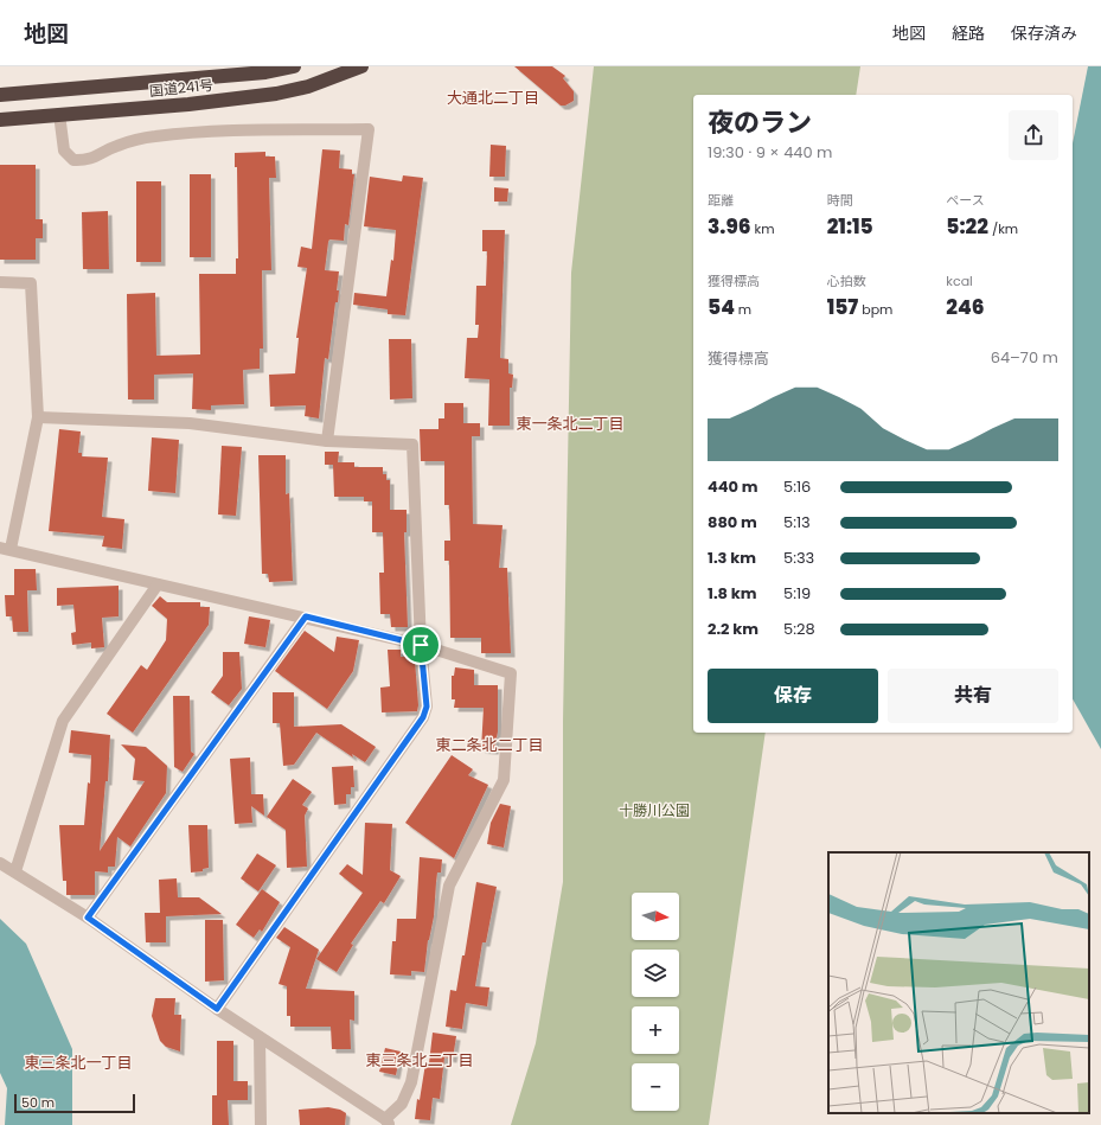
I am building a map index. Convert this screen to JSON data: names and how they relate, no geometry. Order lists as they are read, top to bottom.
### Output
{
  "streets": {
    "highway": ["国道241号"]
  },
  "districts": [
    "大通北二丁目",
    "東一条北二丁目",
    "東二条北二丁目",
    "東三条北二丁目",
    "東三条北一丁目"
  ],
  "parks": ["十勝川公園"],
  "scale_bar": "50 m",
  "north": "right",
  "page": {
    "header": "地図",
    "nav": ["地図", "経路", "保存済み"],
    "heading": ["夜のラン", "19:30 · 9 × 440 m"],
    "stats": [
      ["距離", "3.96 km"],
      ["時間", "21:15"],
      ["ペース", "5:22 /km"],
      ["獲得標高", "54 m"],
      ["心拍数", "157 bpm"],
      ["kcal", "246"]
    ],
    "chart": ["獲得標高", "64–70 m"],
    "list": [
      {
        "name": "440 m",
        "note": "5:16"
      },
      {
        "name": "880 m",
        "note": "5:13"
      },
      {
        "name": "1.3 km",
        "note": "5:33"
      },
      {
        "name": "1.8 km",
        "note": "5:19"
      },
      {
        "name": "2.2 km",
        "note": "5:28"
      }
    ],
    "buttons": ["保存", "共有"],
    "map_buttons": ["+", "−"],
    "scale": "50 m"
  }
}
